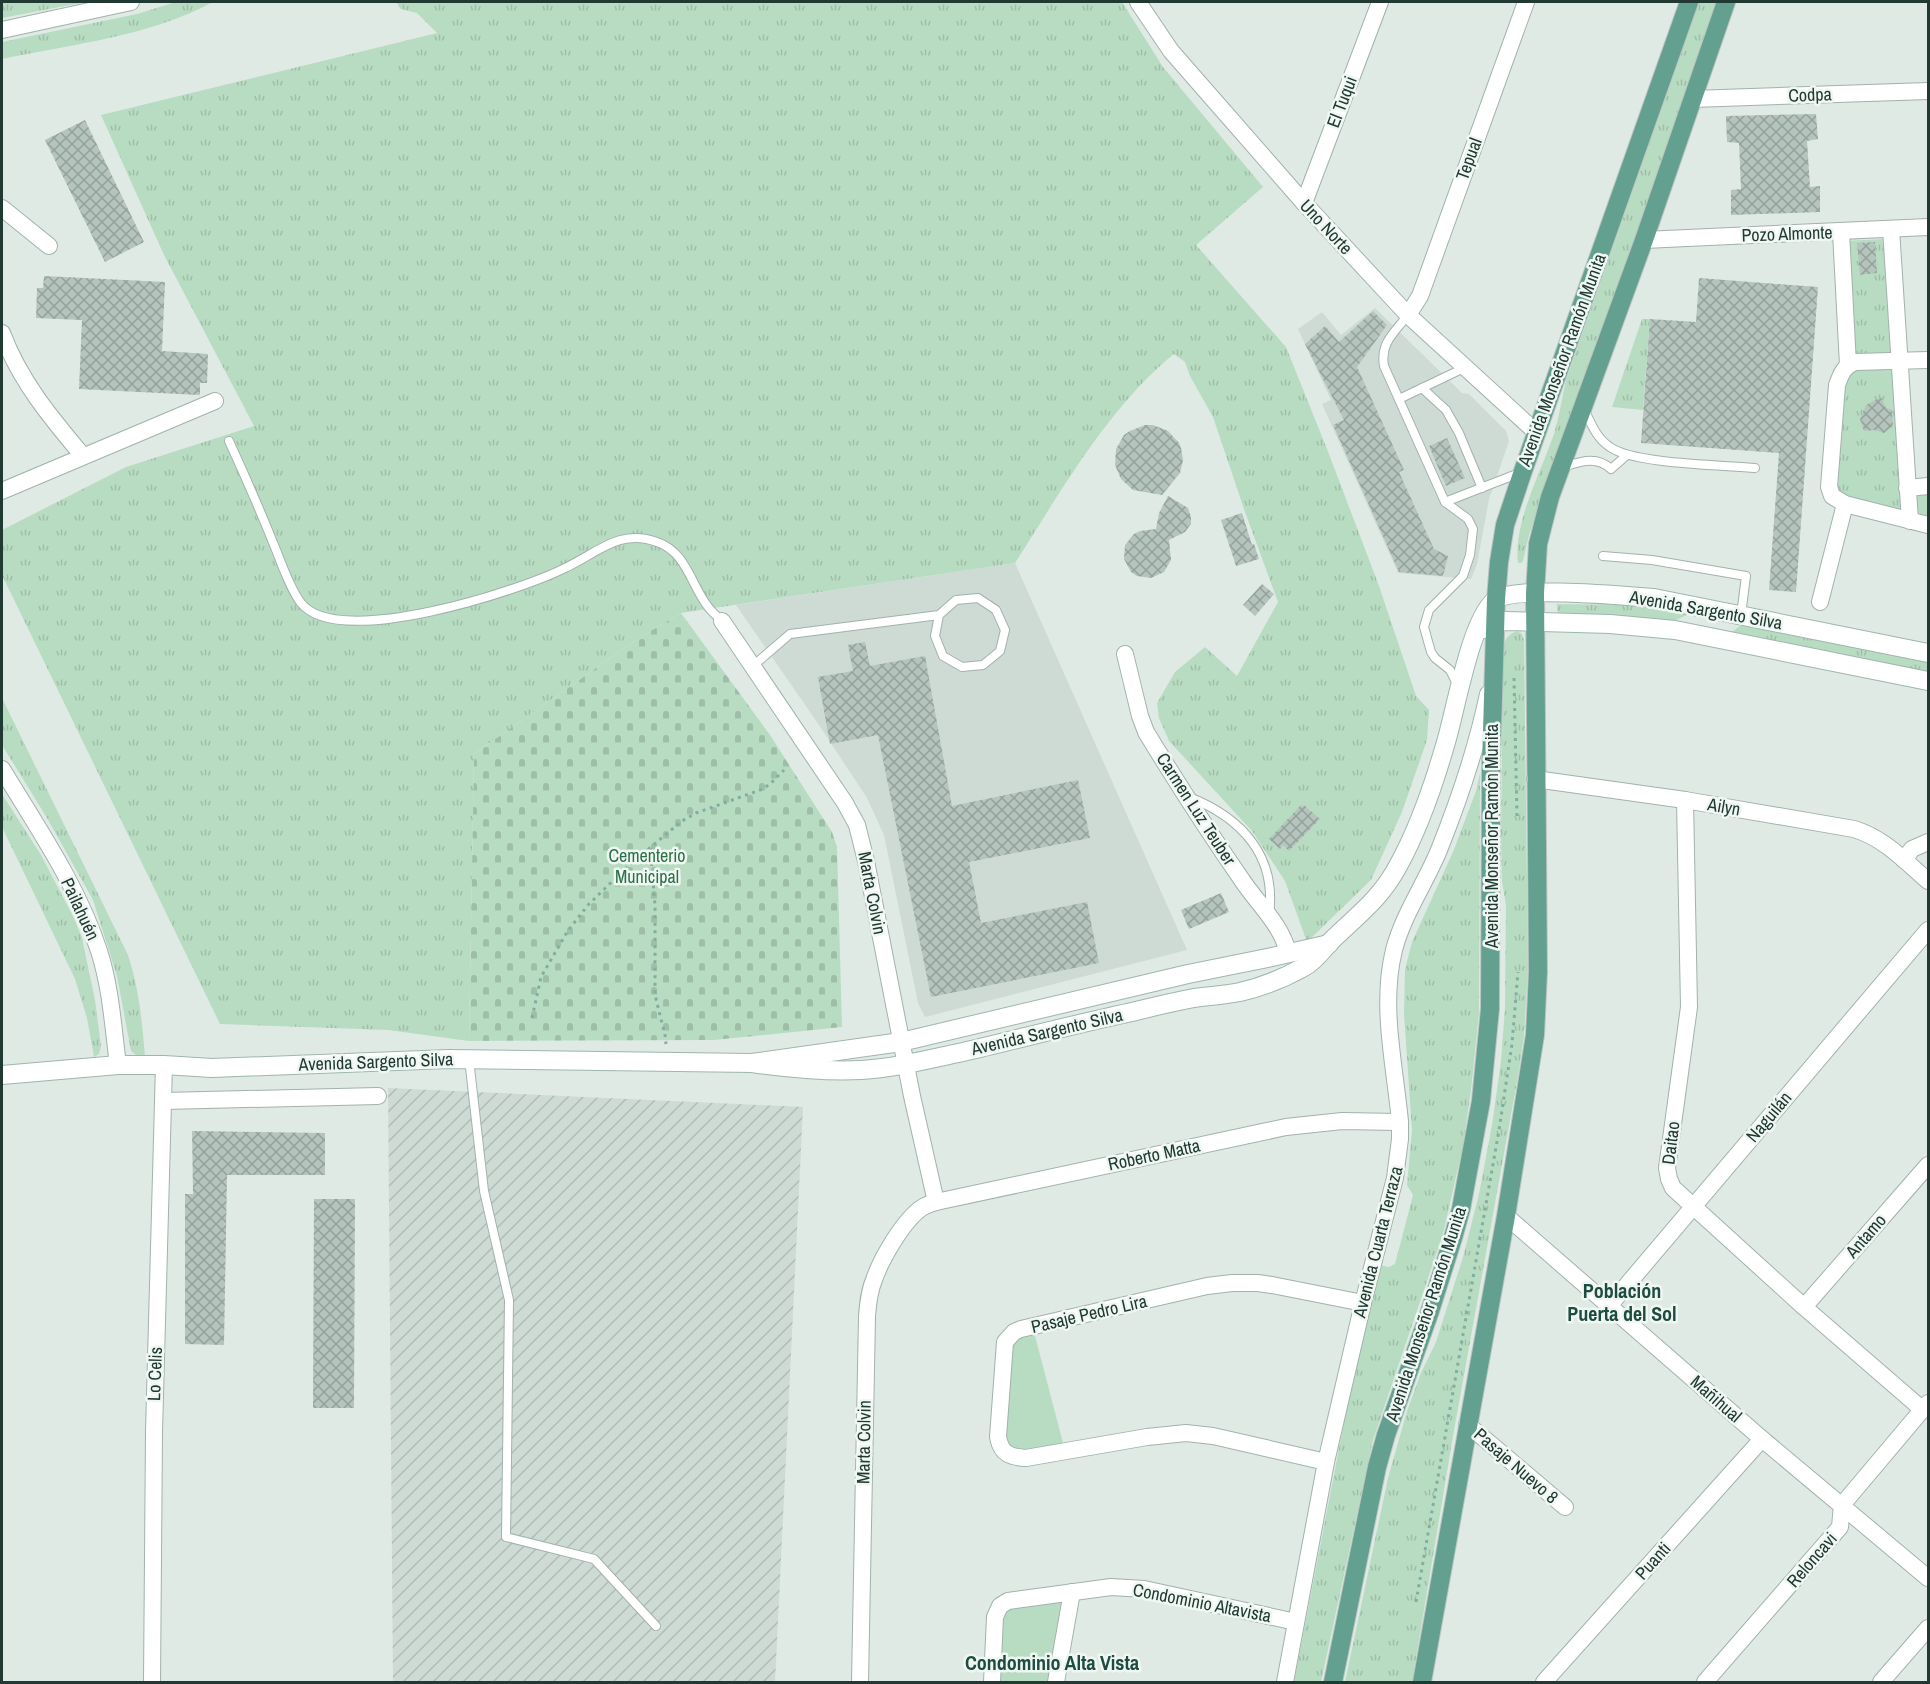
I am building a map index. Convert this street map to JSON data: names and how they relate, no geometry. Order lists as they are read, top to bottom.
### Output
{
  "streets": {
    "main road": ["Avenida Monseñor Ramón Munita", "Avenida Sargento Silva"],
    "street": [
      "Codpa",
      "El Tuqui",
      "Tepual",
      "Uno Norte",
      "Pozo Almonte",
      "Ailyn",
      "Carmen Luz Teuber",
      "Marta Colvin",
      "Pailahuén",
      "Naguilán",
      "Daitao",
      "Roberto Matta",
      "Antamo",
      "Avenida Cuarta Terraza",
      "Pasaje Pedro Lira",
      "Lo Celis",
      "Mañihual",
      "Pasaje Nuevo 8",
      "Reloncavi",
      "Puanti",
      "Condominio Altavista"
    ]
  },
  "crossings": [
    ["Codpa", "Avenida Monseñor Ramón Munita"],
    ["El Tuqui", "Uno Norte"],
    ["Tepual", "Uno Norte"],
    ["Uno Norte", "Avenida Monseñor Ramón Munita"],
    ["Pozo Almonte", "Avenida Monseñor Ramón Munita"],
    ["Avenida Monseñor Ramón Munita", "Avenida Sargento Silva"],
    ["Avenida Monseñor Ramón Munita", "Ailyn"],
    ["Avenida Monseñor Ramón Munita", "Avenida Cuarta Terraza"],
    ["Avenida Monseñor Ramón Munita", "Mañihual"],
    ["Avenida Monseñor Ramón Munita", "Pasaje Nuevo 8"],
    ["Avenida Sargento Silva", "Carmen Luz Teuber"],
    ["Avenida Sargento Silva", "Marta Colvin"],
    ["Avenida Sargento Silva", "Pailahuén"],
    ["Avenida Sargento Silva", "Lo Celis"],
    ["Ailyn", "Daitao"],
    ["Marta Colvin", "Roberto Matta"],
    ["Naguilán", "Daitao"],
    ["Naguilán", "Mañihual"],
    ["Daitao", "Antamo"],
    ["Daitao", "Reloncavi"],
    ["Roberto Matta", "Avenida Cuarta Terraza"],
    ["Avenida Cuarta Terraza", "Pasaje Pedro Lira"],
    ["Avenida Cuarta Terraza", "Condominio Altavista"],
    ["Mañihual", "Reloncavi"],
    ["Mañihual", "Puanti"]
  ],
  "districts": ["Población Puerta del Sol", "Condominio Alta Vista"],
  "parks": ["Cementerio Municipal"]
}
